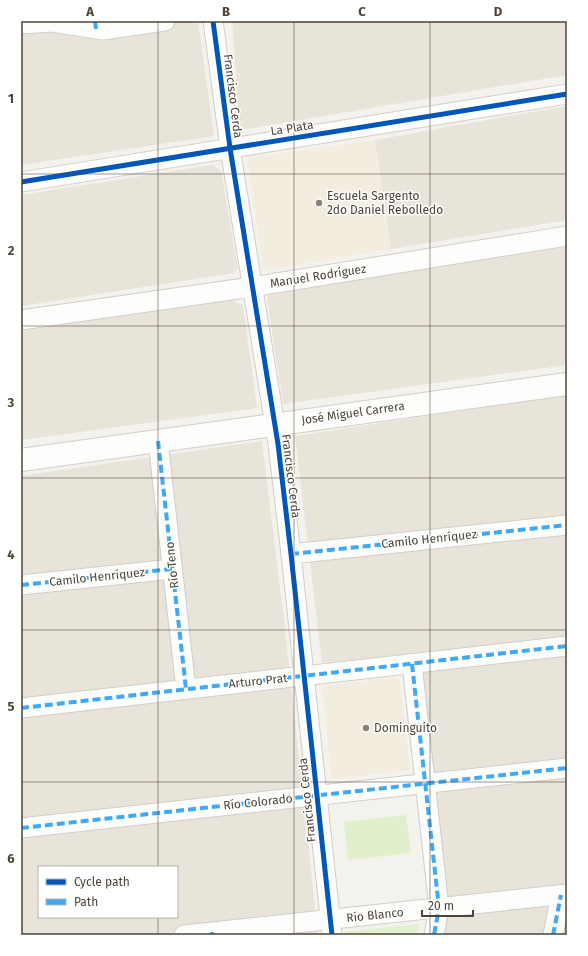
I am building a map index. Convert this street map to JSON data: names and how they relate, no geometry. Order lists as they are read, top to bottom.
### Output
{
  "streets": {
    "street": [
      "Francisco Cerda",
      "La Plata",
      "Manuel Rodríguez",
      "José Miguel Carrera",
      "Camilo Henríquez",
      "Río Teno",
      "Arturo Prat",
      "Río Colorado",
      "Río Blanco"
    ]
  },
  "crossings": [
    ["Francisco Cerda", "La Plata"],
    ["Francisco Cerda", "Manuel Rodríguez"],
    ["Francisco Cerda", "José Miguel Carrera"],
    ["Francisco Cerda", "Camilo Henríquez"],
    ["Francisco Cerda", "Arturo Prat"],
    ["Francisco Cerda", "Río Colorado"],
    ["Francisco Cerda", "Río Blanco"],
    ["José Miguel Carrera", "Río Teno"],
    ["Camilo Henríquez", "Río Teno"],
    ["Río Teno", "Arturo Prat"]
  ],
  "places": ["Escuela Sargento 2do Daniel Rebolledo", "Dominguito"],
  "legend": ["Cycle path", "Path"],
  "scale_bar": "20 m",
  "grid": {
    "columns": [
      "A",
      "B",
      "C",
      "D"
    ],
    "rows": [
      "1",
      "2",
      "3",
      "4",
      "5",
      "6"
    ]
  }
}
